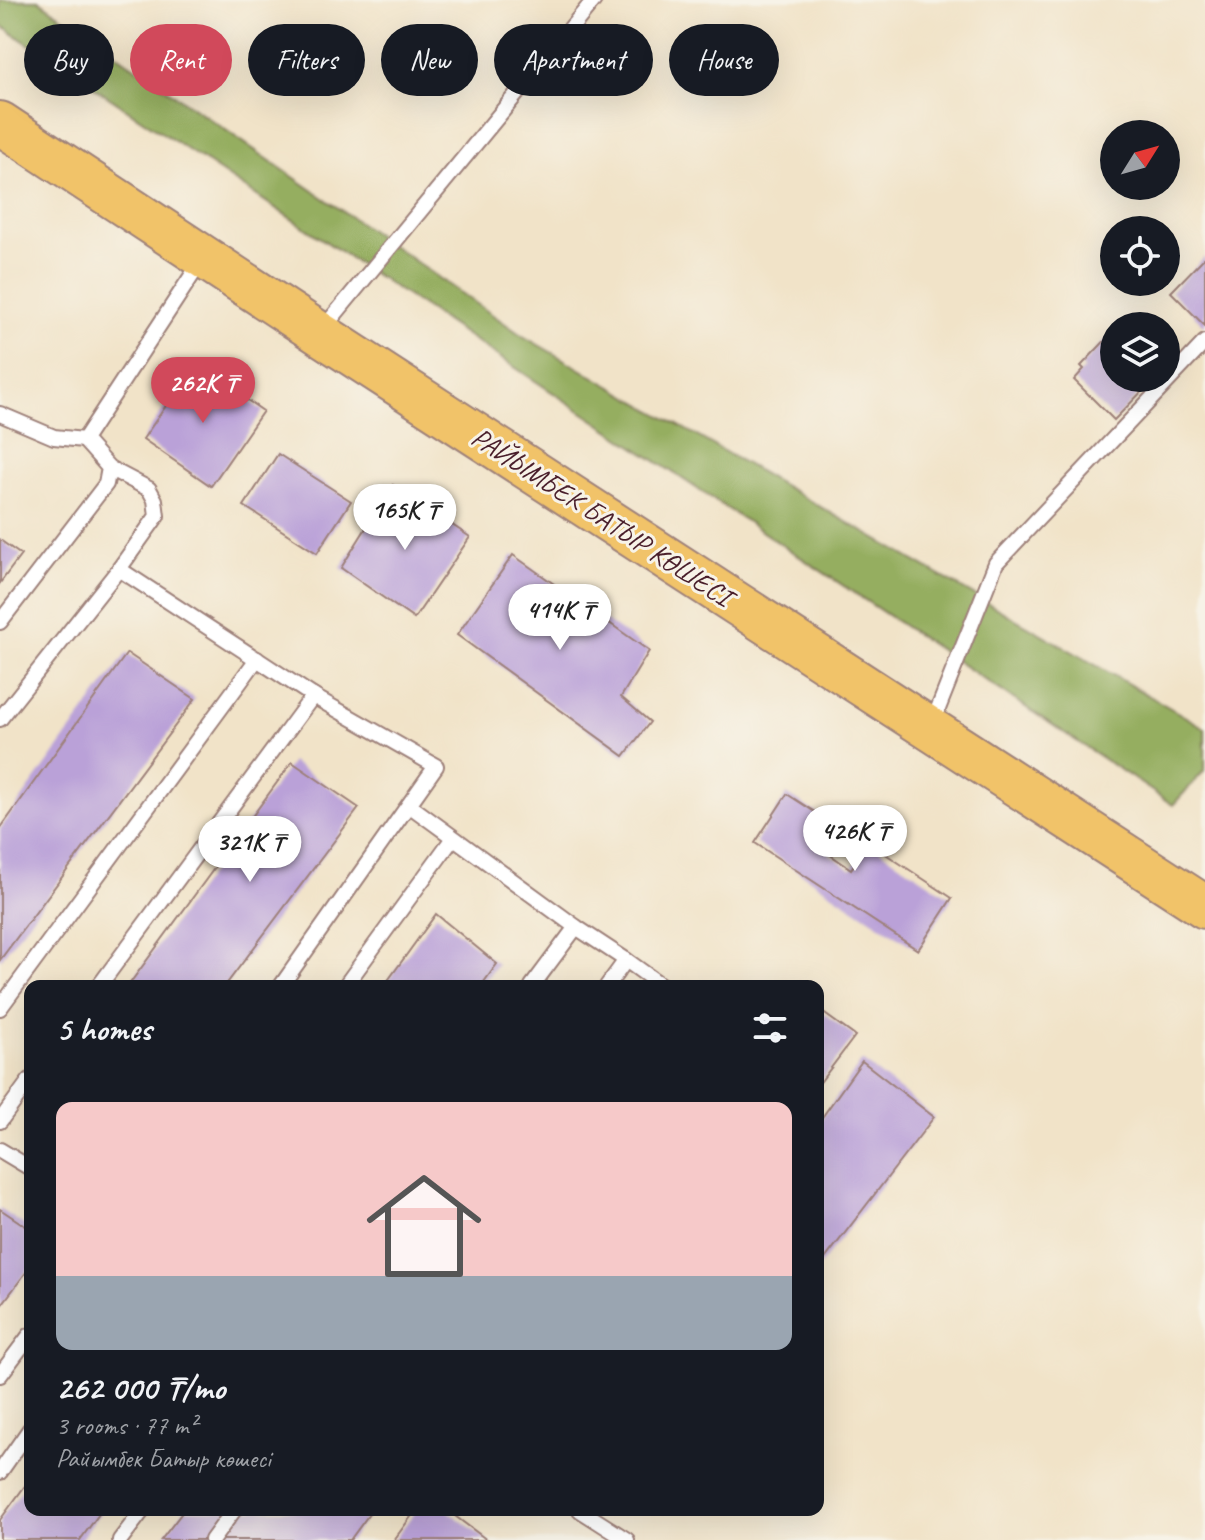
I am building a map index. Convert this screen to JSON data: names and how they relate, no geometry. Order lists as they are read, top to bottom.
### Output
{
  "streets": {
    "main road": ["РАЙЫМБЕК БАТЫР КӨШЕСІ"]
  },
  "north": "top right",
  "page": {
    "chip": [
      "Buy",
      "Rent",
      "Filters",
      "New",
      "Apartment",
      "House"
    ],
    "price": [
      "262K ₸",
      "165K ₸",
      "414K ₸",
      "426K ₸",
      "321K ₸"
    ],
    "heading": "5 homes",
    "list": [
      {
        "name": "262 000 ₸/mo",
        "note": "3 rooms · 77 m² · Райымбек Батыр көшесі"
      }
    ]
  }
}
